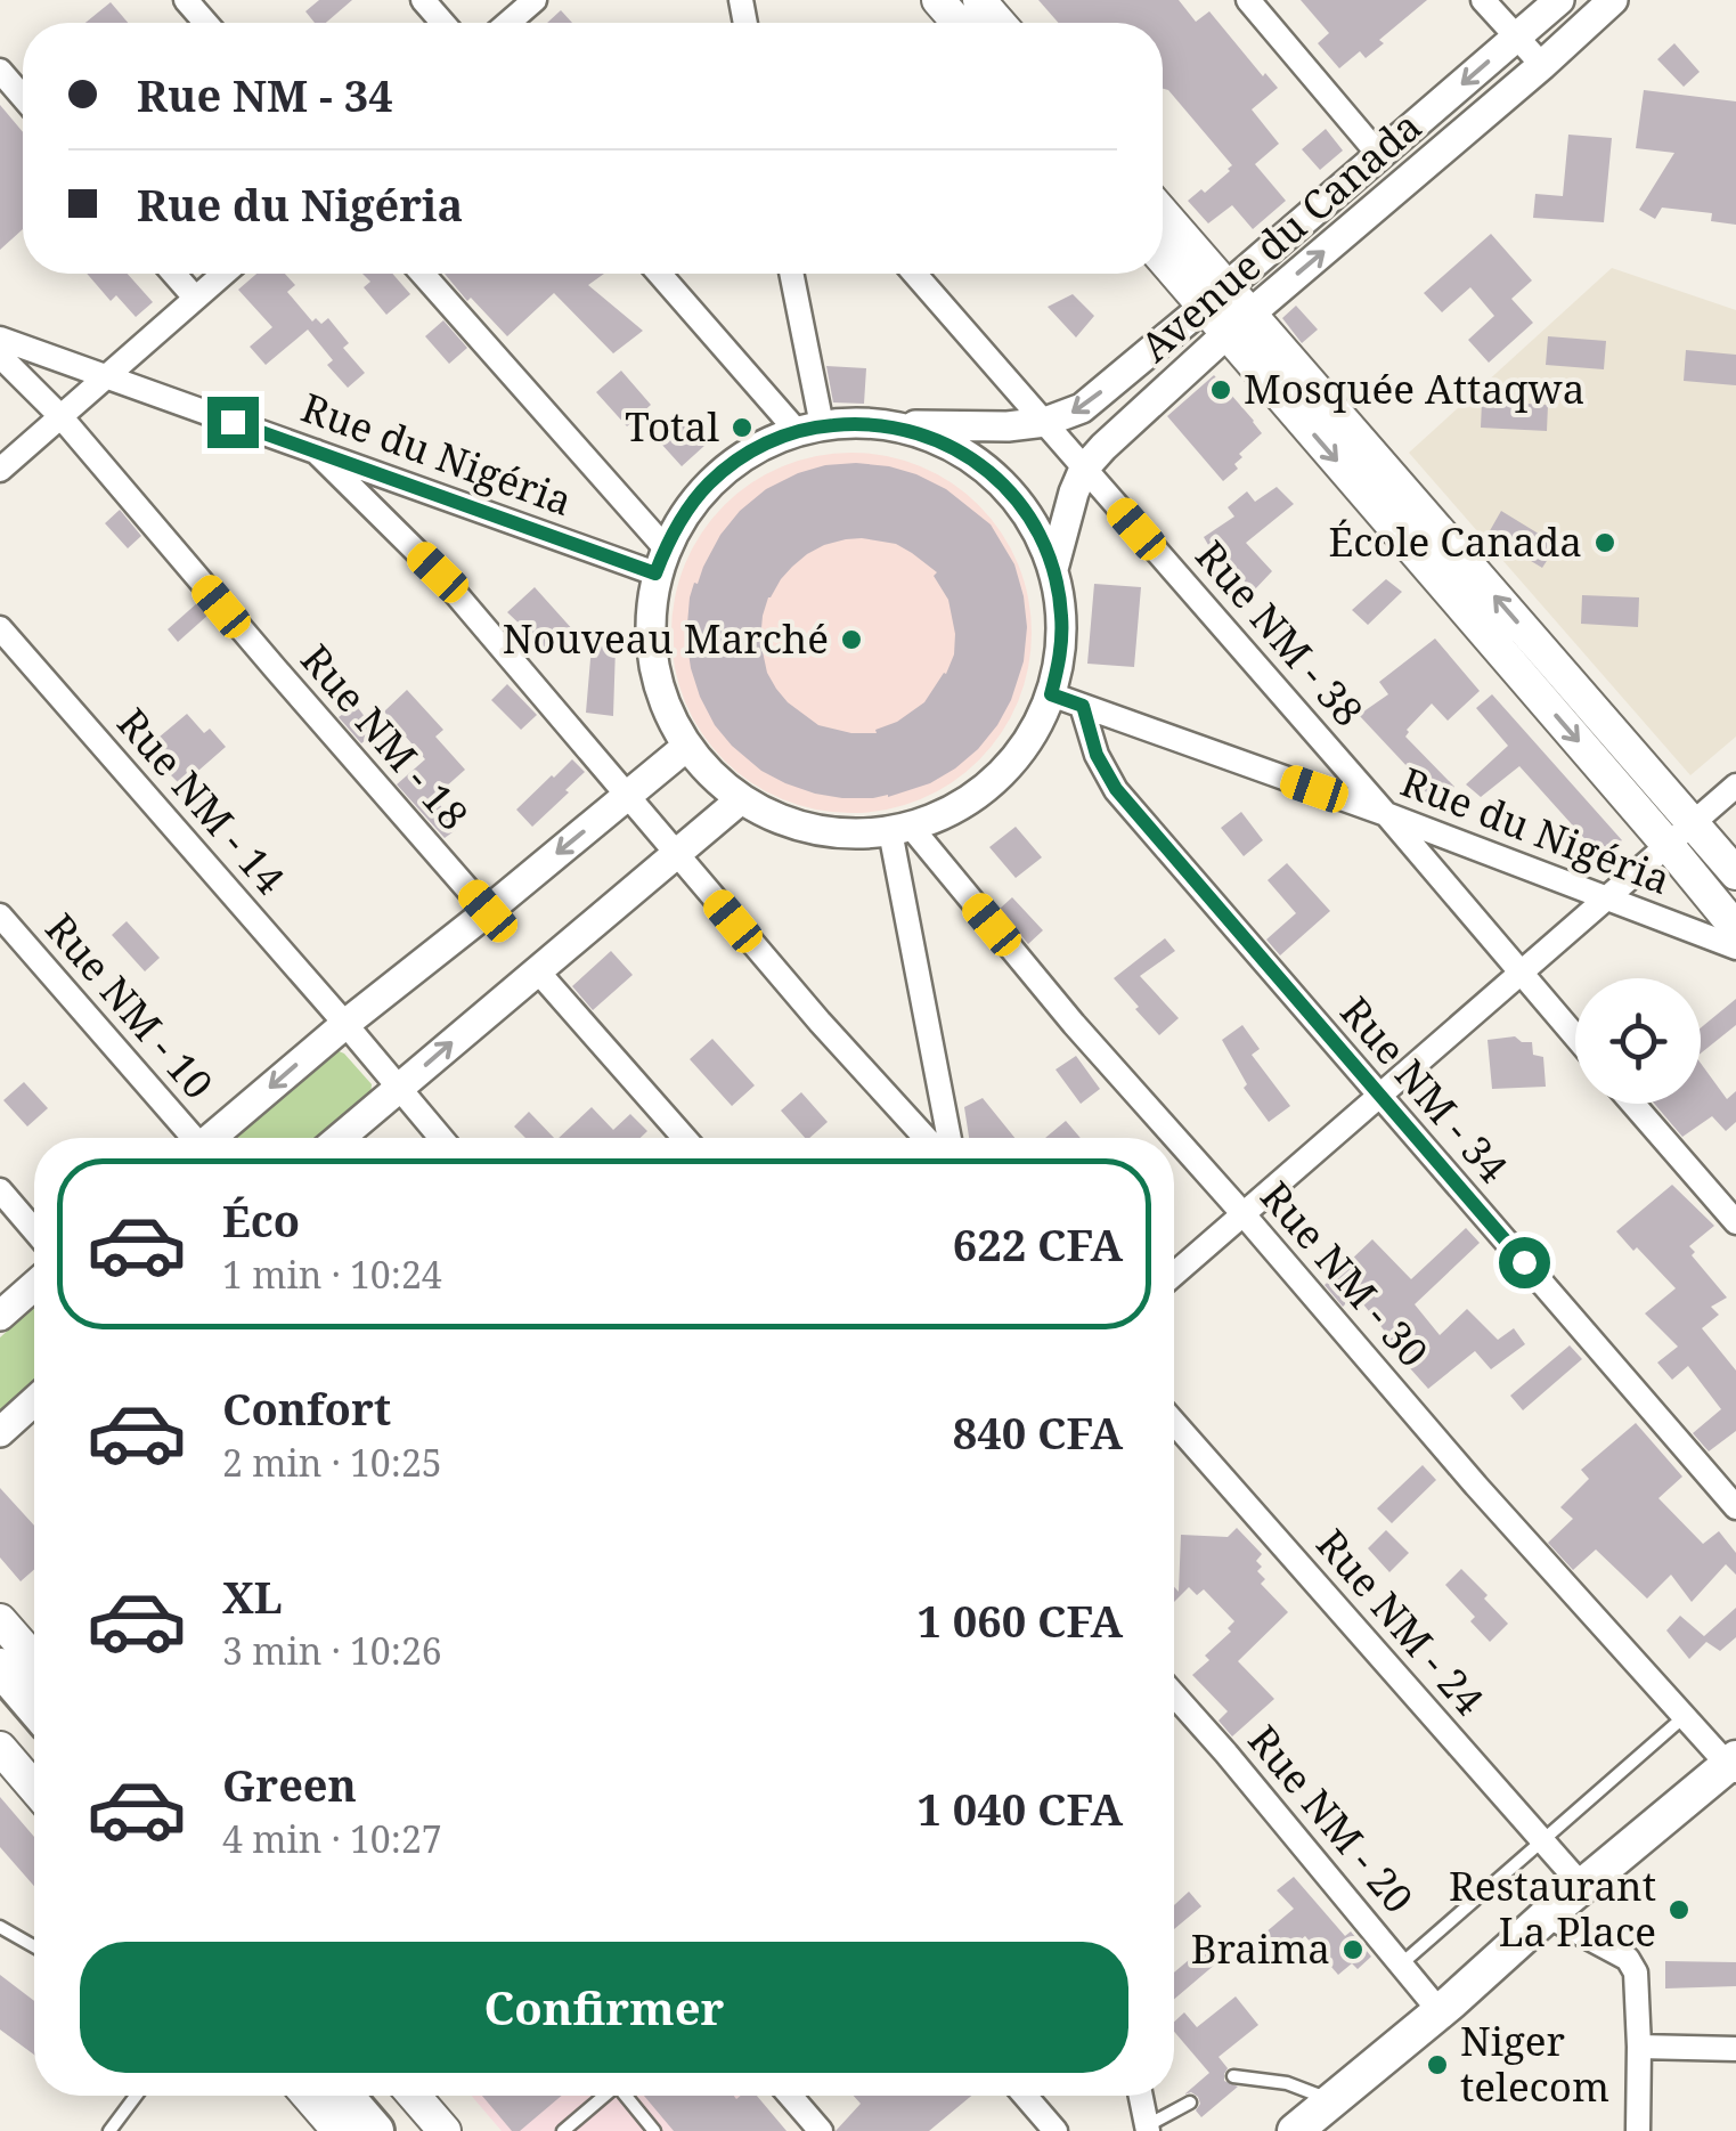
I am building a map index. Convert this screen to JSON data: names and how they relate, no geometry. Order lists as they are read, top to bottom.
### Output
{
  "streets": {
    "street": [
      "Avenue du Canada",
      "Rue du Nigéria",
      "Rue NM - 38",
      "Rue NM - 18",
      "Rue NM - 14",
      "Rue NM - 10",
      "Rue NM - 34",
      "Rue NM - 30",
      "Rue NM - 24",
      "Rue NM - 20"
    ]
  },
  "crossings": [
    ["Avenue du Canada", "Rue NM - 38"],
    ["Rue du Nigéria", "Rue NM - 38"],
    ["Rue du Nigéria", "Rue NM - 34"]
  ],
  "places": [
    "Mosquée Attaqwa",
    "Total",
    "École Canada",
    "Nouveau Marché",
    "Restaurant La Place",
    "Braima",
    "Niger telecom"
  ],
  "page": {
    "banner": ["Rue NM - 34", "Rue du Nigéria"],
    "list": [
      {
        "name": "Éco",
        "note": "1 min · 10:24",
        "value": "622 CFA"
      },
      {
        "name": "Confort",
        "note": "2 min · 10:25",
        "value": "840 CFA"
      },
      {
        "name": "XL",
        "note": "3 min · 10:26",
        "value": "1 060 CFA"
      },
      {
        "name": "Green",
        "note": "4 min · 10:27",
        "value": "1 040 CFA"
      }
    ],
    "buttons": "Confirmer"
  }
}
